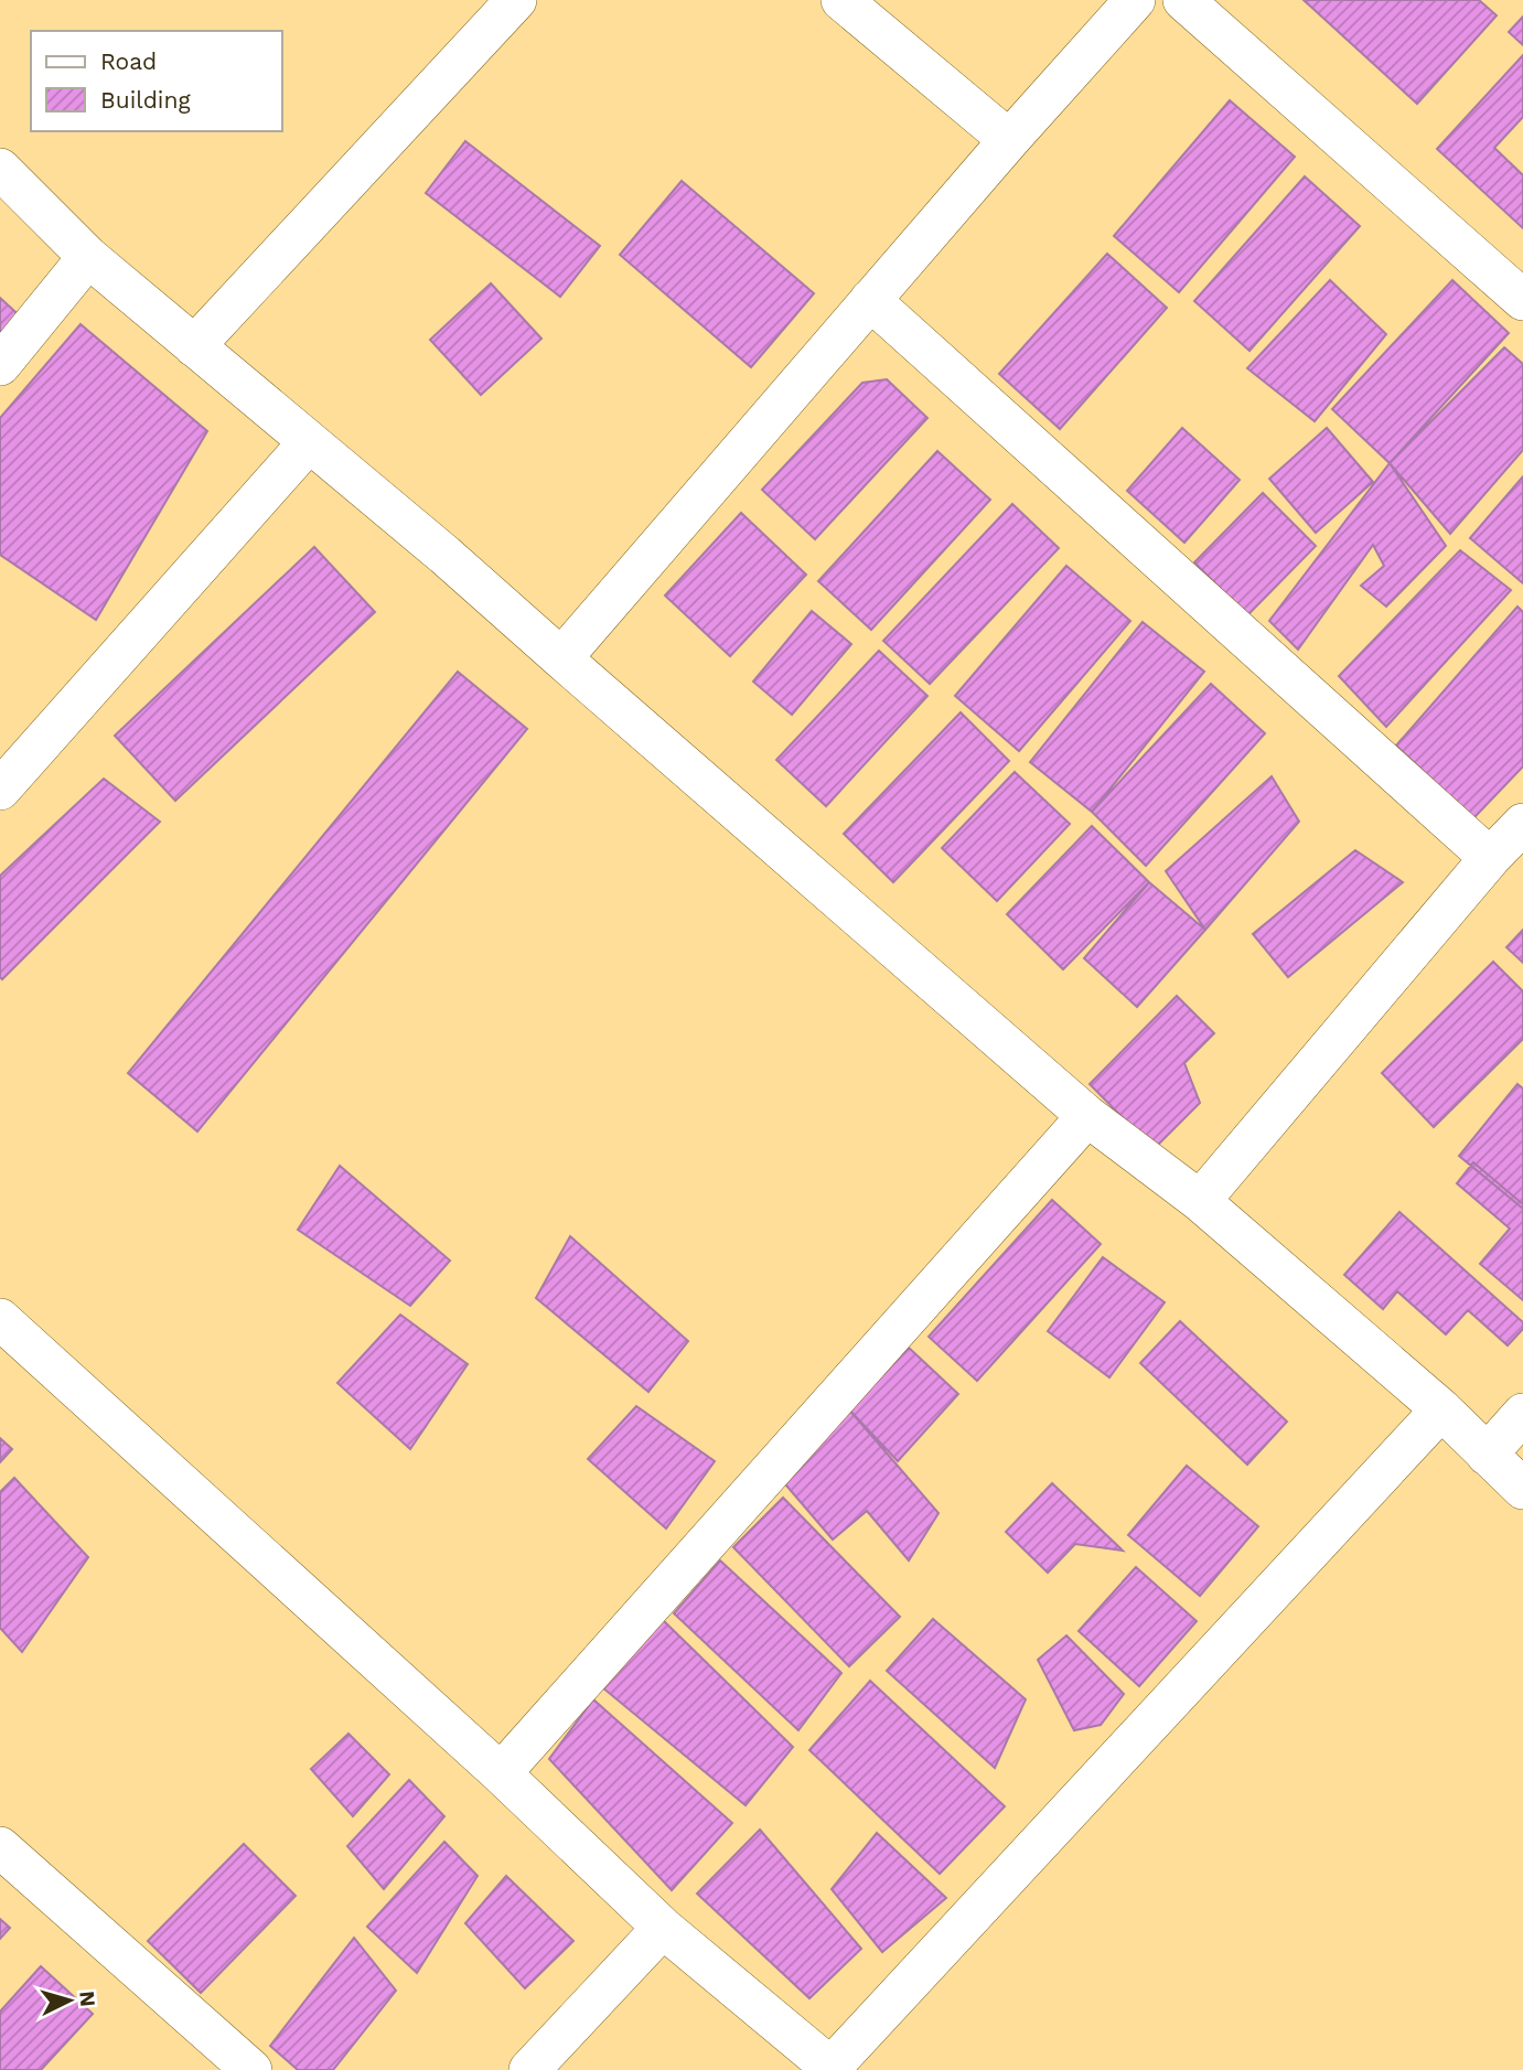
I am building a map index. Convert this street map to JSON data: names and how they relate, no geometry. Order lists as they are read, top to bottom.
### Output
{
  "legend": ["Road", "Building"],
  "north": "right"
}
